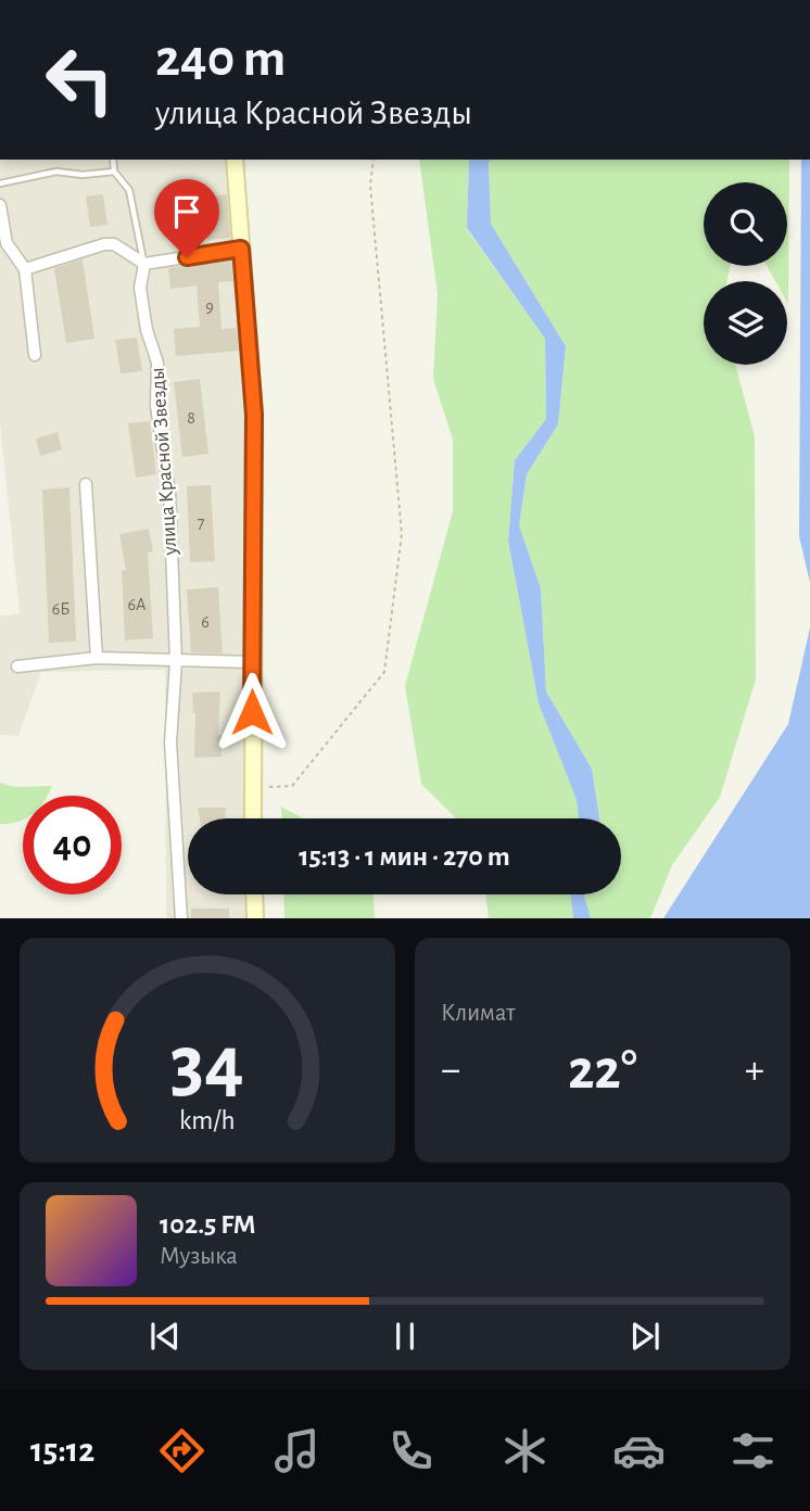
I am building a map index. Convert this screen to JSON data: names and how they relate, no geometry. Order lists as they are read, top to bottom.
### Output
{
  "streets": {
    "street": ["улица Красной Звезды"]
  },
  "house_numbers": [
    "9",
    "8",
    "7",
    "6А",
    "6Б",
    "6"
  ],
  "page": {
    "turn": ["240 m", "улица Красной Звезды"],
    "limit": "40",
    "trip": "15:13 · 1 мин · 270 m",
    "tile": "Климат",
    "heat": ["−", "22°", "+"],
    "song": ["102.5 FM", "Музыка"],
    "tabs": "15:12",
    "gauge": ["34", "km/h"]
  }
}
